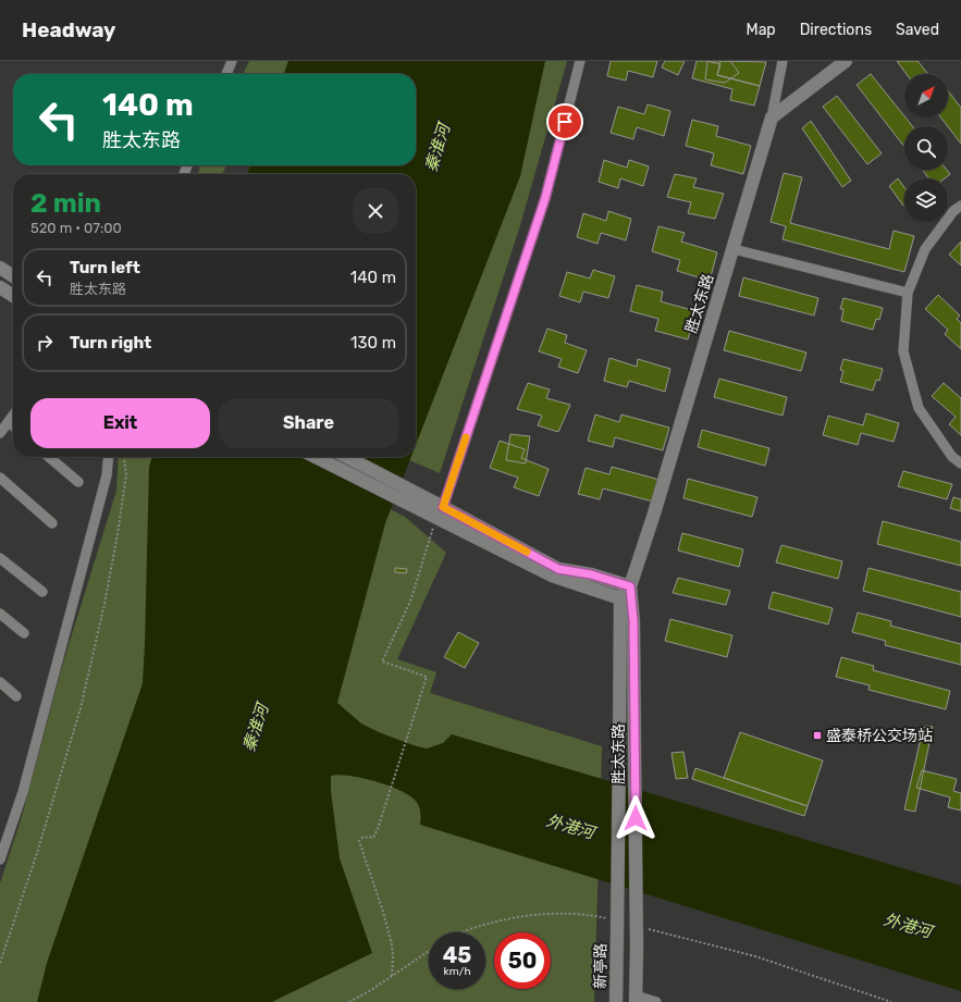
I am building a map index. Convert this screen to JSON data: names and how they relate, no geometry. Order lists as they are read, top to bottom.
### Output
{
  "streets": {
    "main road": ["胜太东路", "新亭路"]
  },
  "crossings": [
    ["胜太东路", "新亭路"]
  ],
  "water": ["秦淮河", "外港河"],
  "places": {
    "transit": ["盛泰桥公交场站"]
  },
  "north": "top right",
  "page": {
    "header": "Headway",
    "nav": ["Map", "Directions", "Saved"],
    "turn": ["140 m", "胜太东路"],
    "heading": ["2 min", "520 m · 07:00"],
    "list": [
      {
        "name": "Turn left",
        "note": "胜太东路",
        "value": "140 m"
      },
      {
        "name": "Turn right",
        "value": "130 m"
      }
    ],
    "buttons": ["Exit", "Share"],
    "speed": "45 km/h",
    "limit": "50"
  }
}
